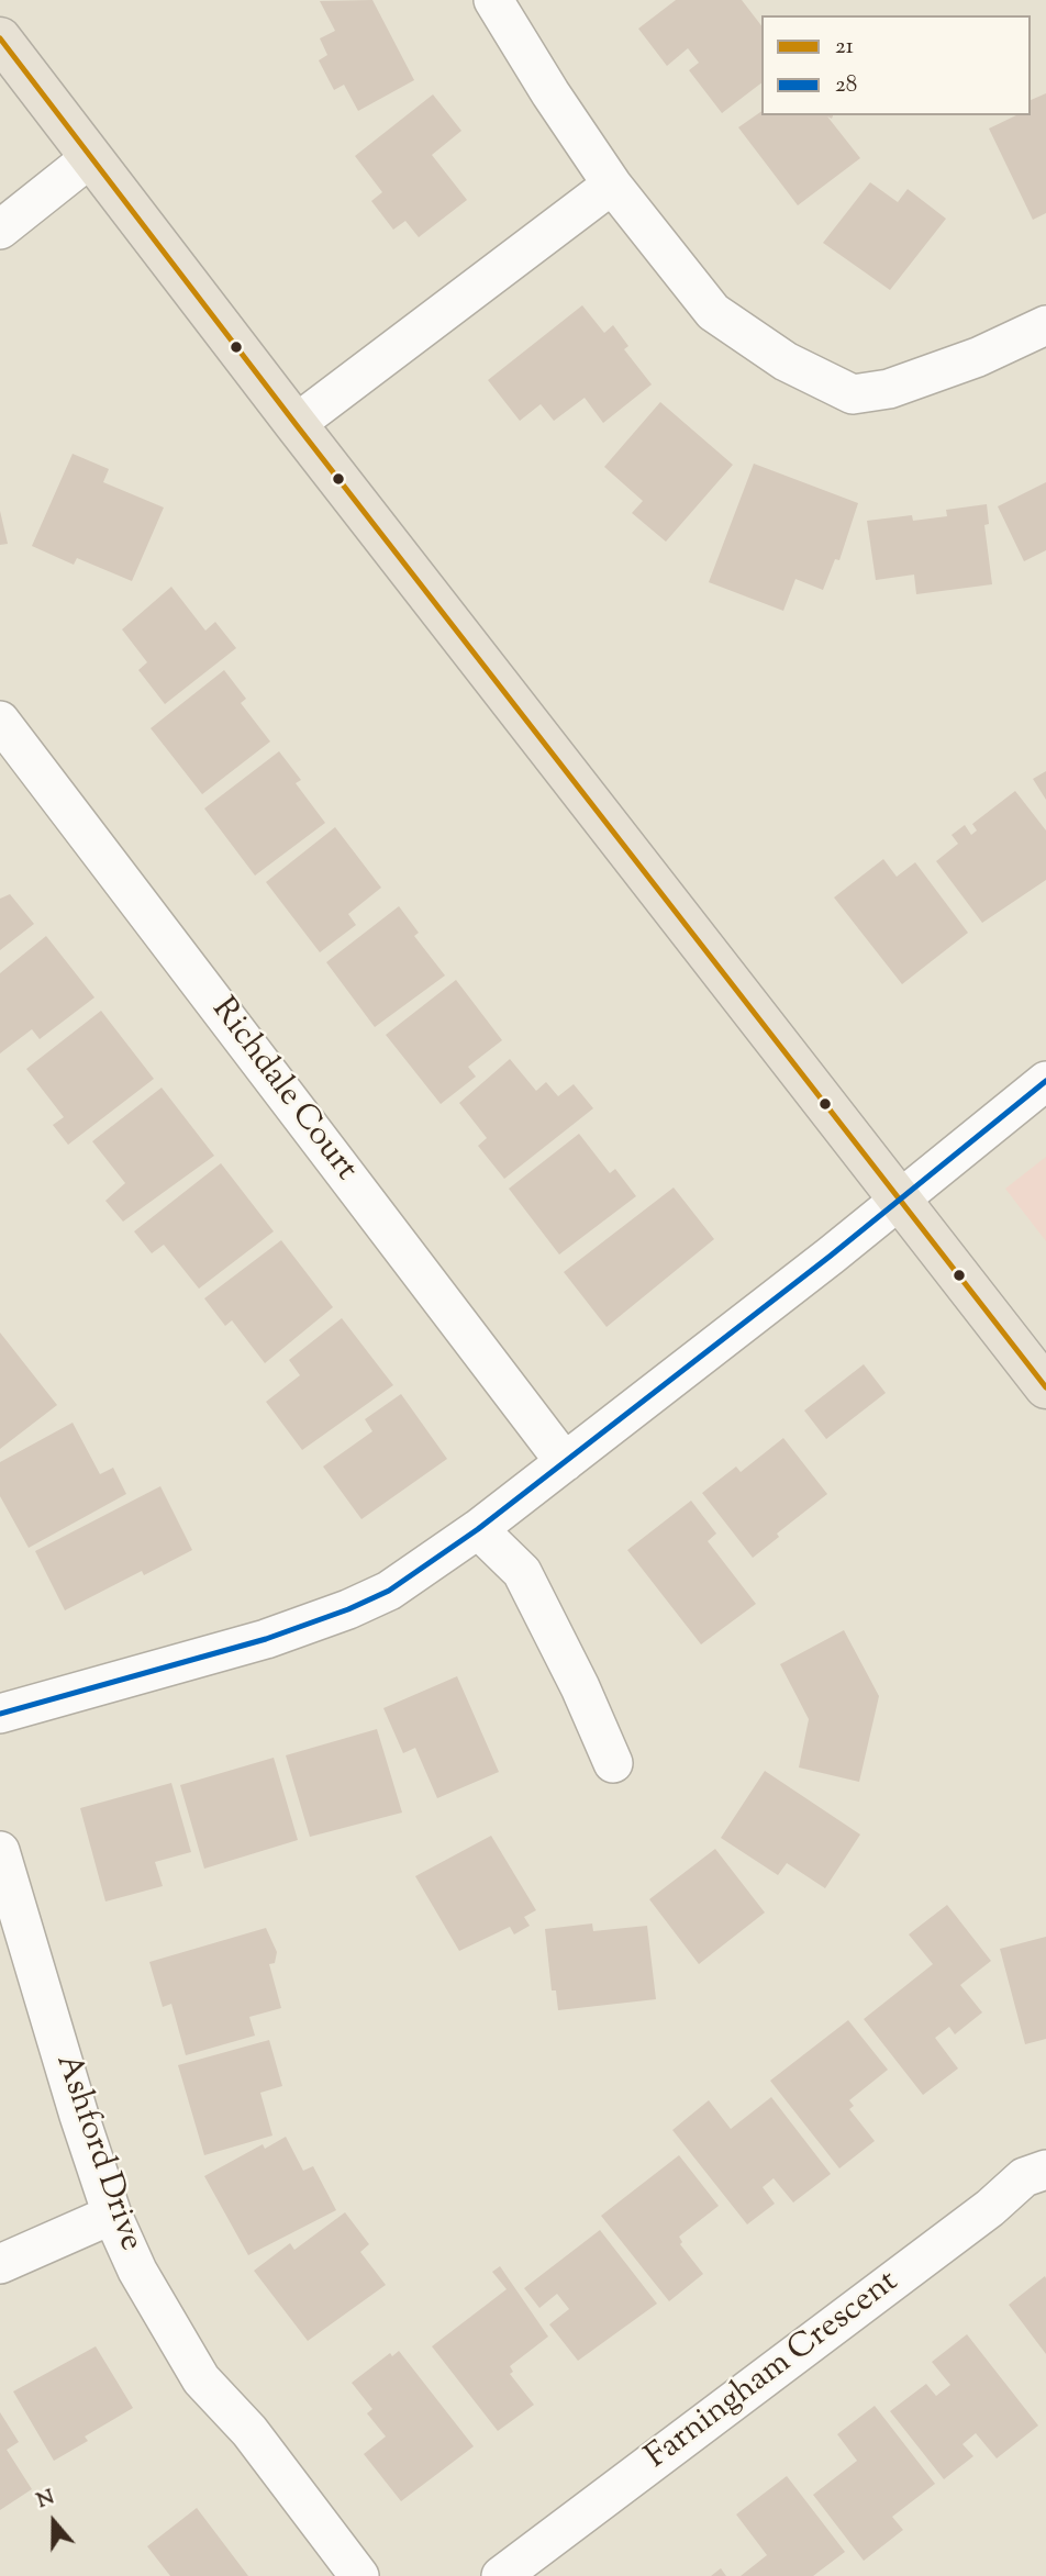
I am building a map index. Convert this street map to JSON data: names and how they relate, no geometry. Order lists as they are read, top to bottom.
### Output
{
  "streets": {
    "street": ["Richdale Court", "Ashford Drive", "Farningham Crescent"]
  },
  "lines": ["transit line 21", "transit line 28"],
  "legend": ["21", "28"],
  "north": "top"
}
